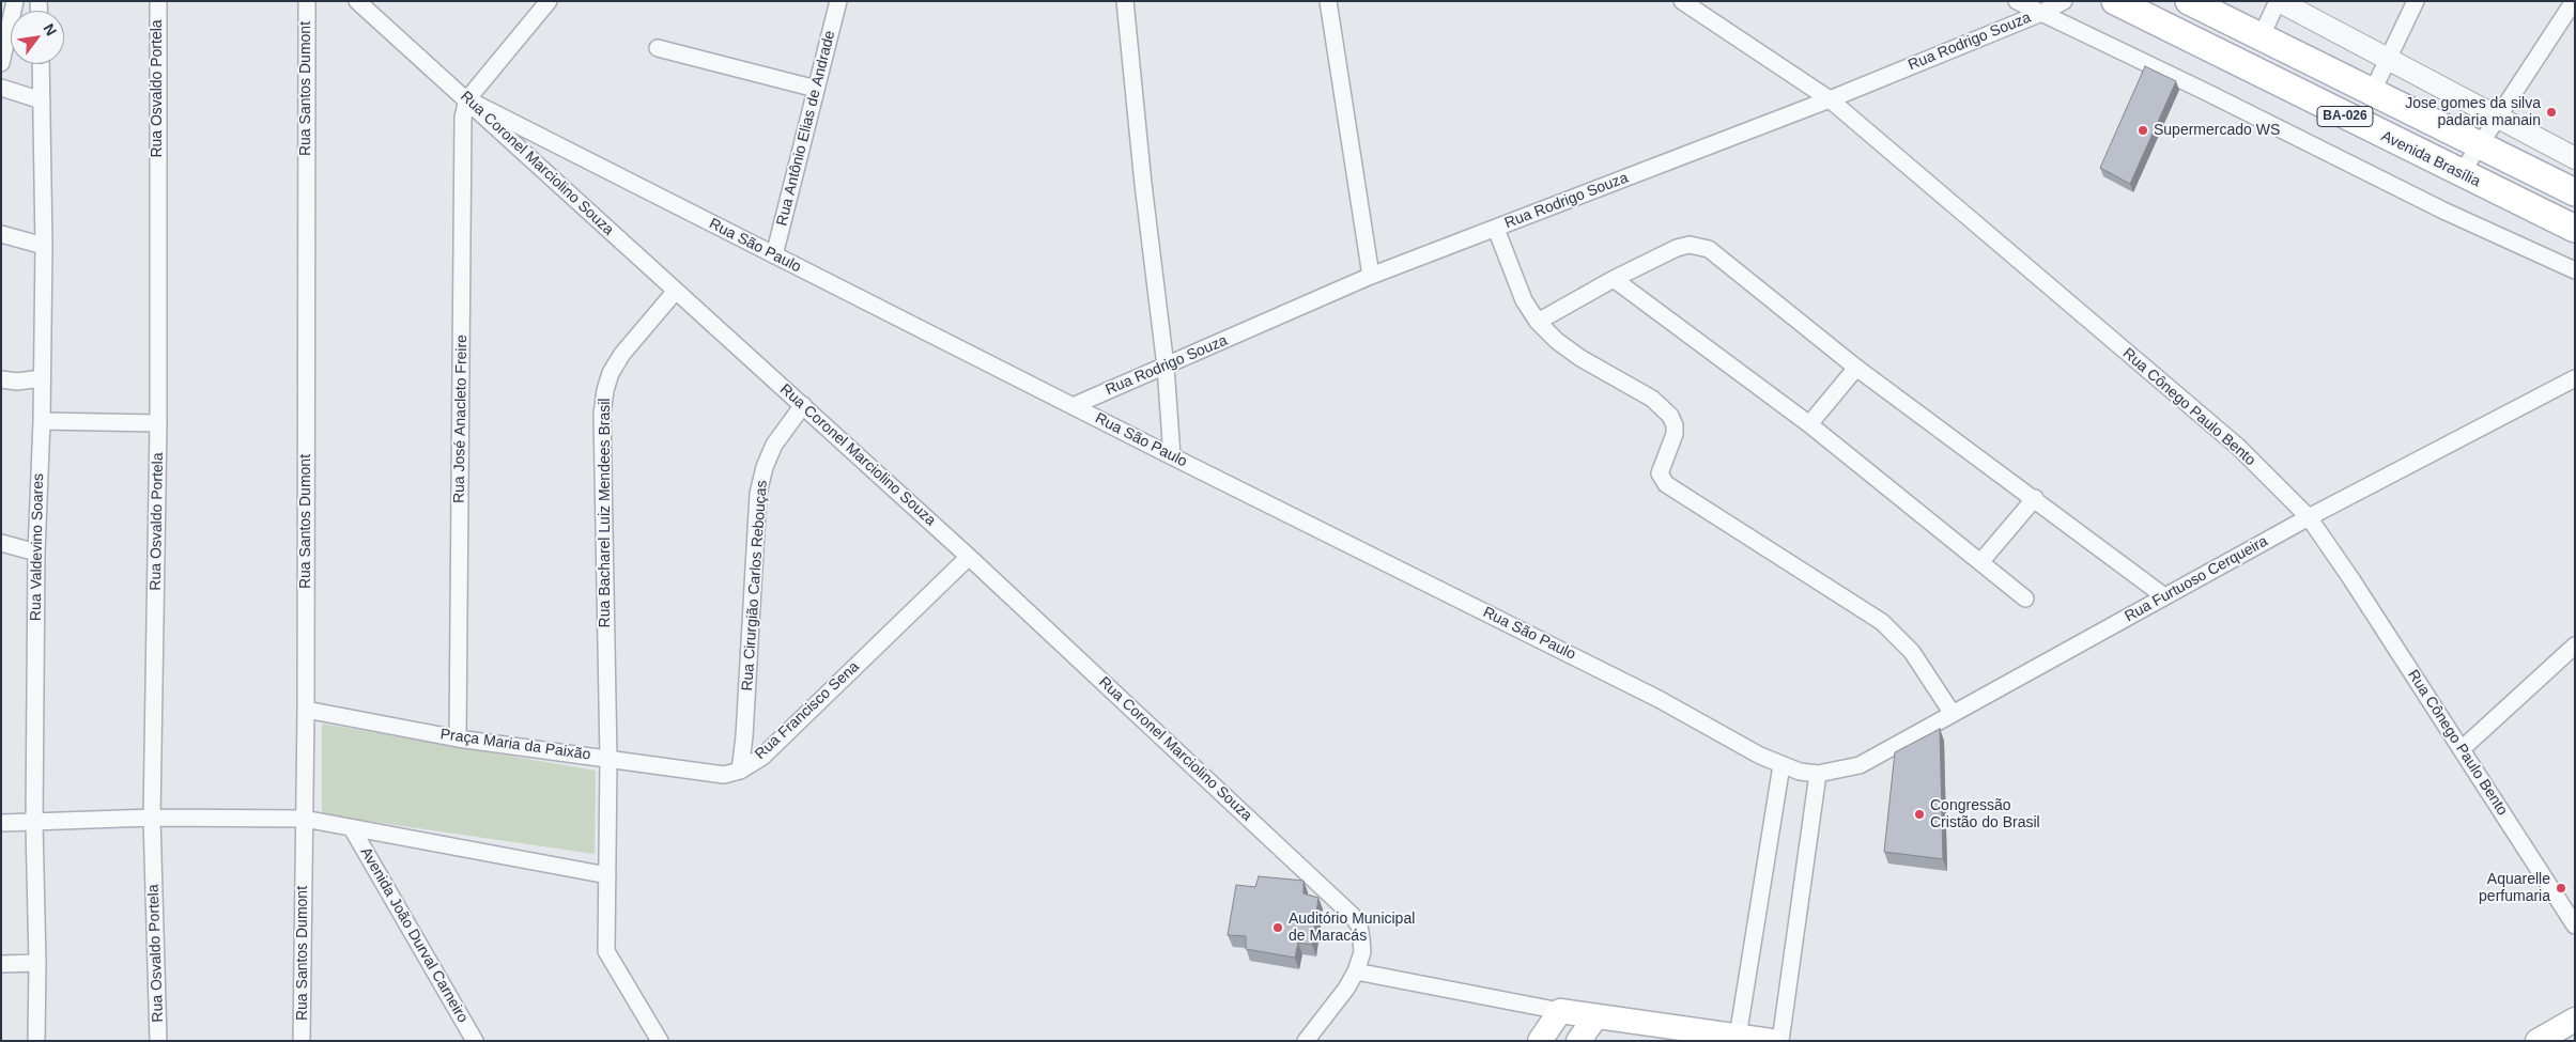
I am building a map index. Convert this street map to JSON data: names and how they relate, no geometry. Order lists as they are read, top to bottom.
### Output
{
  "streets": {
    "main road": ["BA-026", "Avenida Brasília"],
    "street": [
      "Rua Rodrigo Souza",
      "Rua Osvaldo Portela",
      "Rua Santos Dumont",
      "Rua Antônio Elias de Andrade",
      "Rua Coronel Marciolino Souza",
      "Rua São Paulo",
      "Rua Cônego Paulo Bento",
      "Rua José Anacleto Freire",
      "Rua Bacharel Luiz Mendees Brasil",
      "Rua Valdevino Soares",
      "Rua Furtuoso Cerqueira",
      "Rua Cirurgião Carlos Rebouças",
      "Rua Francisco Sena",
      "Praça Maria da Paixão",
      "Avenida João Durval Carneiro"
    ]
  },
  "crossings": [
    ["Rua Rodrigo Souza", "Rua São Paulo"],
    ["Rua Rodrigo Souza", "Rua Cônego Paulo Bento"],
    ["Rua Santos Dumont", "Praça Maria da Paixão"],
    ["Rua Antônio Elias de Andrade", "Rua São Paulo"],
    ["Rua Coronel Marciolino Souza", "Rua São Paulo"],
    ["Rua Coronel Marciolino Souza", "Rua José Anacleto Freire"],
    ["Rua Coronel Marciolino Souza", "Rua Bacharel Luiz Mendees Brasil"],
    ["Rua Coronel Marciolino Souza", "Rua Cirurgião Carlos Rebouças"],
    ["Rua Coronel Marciolino Souza", "Rua Francisco Sena"],
    ["Rua São Paulo", "Rua José Anacleto Freire"],
    ["Rua São Paulo", "Rua Furtuoso Cerqueira"],
    ["Rua Cônego Paulo Bento", "Rua Furtuoso Cerqueira"],
    ["Rua José Anacleto Freire", "Praça Maria da Paixão"],
    ["Rua Bacharel Luiz Mendees Brasil", "Rua Francisco Sena"],
    ["Rua Bacharel Luiz Mendees Brasil", "Praça Maria da Paixão"],
    ["Rua Cirurgião Carlos Rebouças", "Rua Francisco Sena"],
    ["Rua Francisco Sena", "Praça Maria da Paixão"]
  ],
  "places": [
    "Jose gomes da silva padaria manain",
    "Supermercado WS",
    "Congressão Cristão do Brasil",
    "Aquarelle perfumaria",
    "Auditório Municipal de Maracás"
  ],
  "north": "top right"
}
